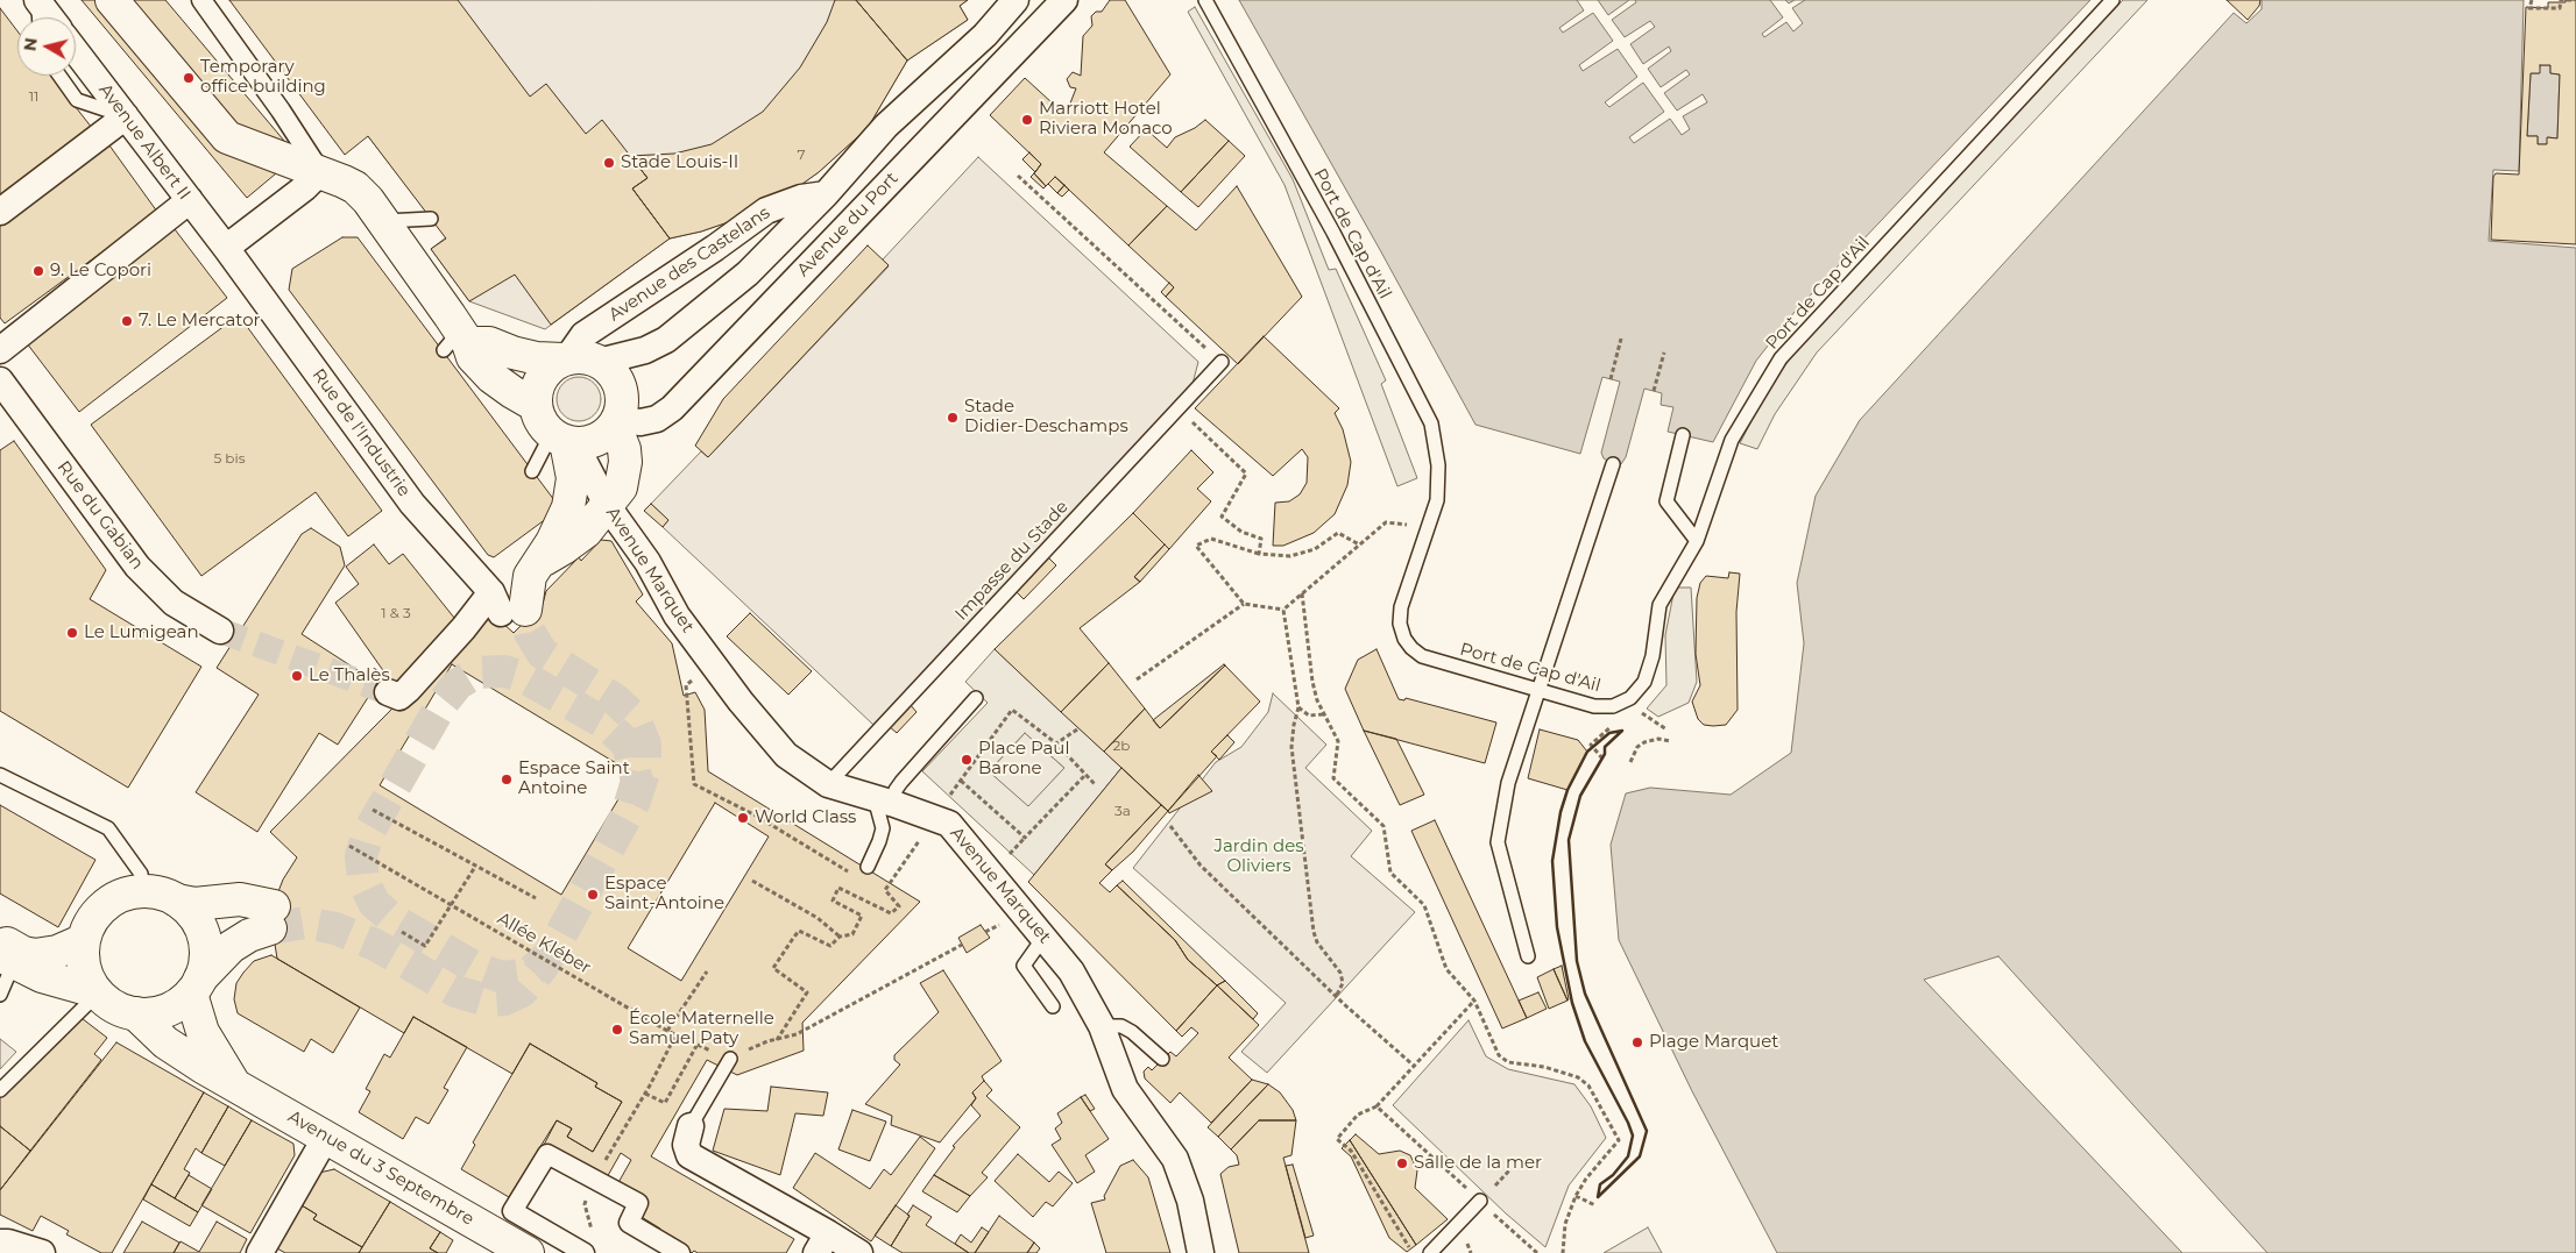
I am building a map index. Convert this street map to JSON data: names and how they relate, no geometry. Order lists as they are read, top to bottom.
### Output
{
  "streets": {
    "street": [
      "Avenue Albert II",
      "Avenue du Port",
      "Avenue des Castelans",
      "Rue de l'Industrie",
      "Rue du Gabian",
      "Avenue Marquet",
      "Avenue du 3 Septembre"
    ],
    "lane": ["Port de Cap d'Ail", "Impasse du Stade"],
    "path": ["Allée Kléber"]
  },
  "crossings": [
    ["Avenue Albert II", "Rue de l'Industrie"],
    ["Avenue du Port", "Avenue des Castelans"],
    ["Avenue du Port", "Avenue Marquet"],
    ["Avenue des Castelans", "Avenue Marquet"],
    ["Impasse du Stade", "Avenue Marquet"]
  ],
  "parks": ["Jardin des Oliviers"],
  "places": [
    "Temporary office building",
    "Marriott Hotel Riviera Monaco",
    "Stade Louis-II",
    "9. Le Copori",
    "7. Le Mercator",
    "Stade Didier-Deschamps",
    "Le Lumigean",
    "Le Thalès",
    "Place Paul Barone",
    "Espace Saint Antoine",
    "World Class",
    "Espace Saint-Antoine",
    "École Maternelle Samuel Paty",
    "Plage Marquet",
    "Salle de la mer"
  ],
  "house_numbers": [
    "11",
    "7",
    "5 bis",
    "1 & 3",
    "2b",
    "3a"
  ],
  "north": "left"
}
